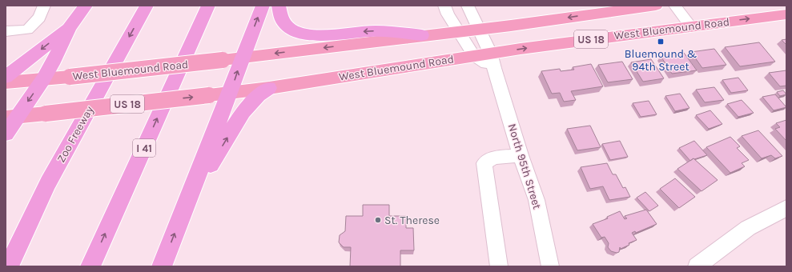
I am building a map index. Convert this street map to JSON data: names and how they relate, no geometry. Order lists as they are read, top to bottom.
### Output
{
  "streets": {
    "highway": ["Zoo Freeway", "I 41"],
    "main road": ["West Bluemound Road", "US 18"],
    "street": ["North 95th Street"]
  },
  "crossings": [
    ["West Bluemound Road", "North 95th Street"]
  ],
  "places": {
    "transit": ["Bluemound & 94th Street"],
    "other": ["St. Therese"]
  }
}
